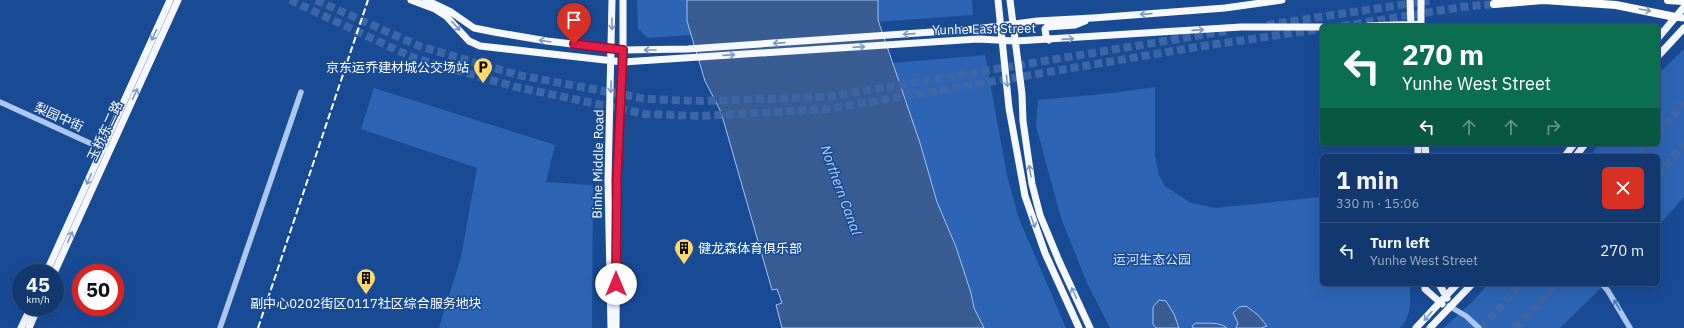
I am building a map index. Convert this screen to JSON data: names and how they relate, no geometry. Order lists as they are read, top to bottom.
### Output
{
  "streets": {
    "main road": ["Yunhe East Street", "玉桥东二路", "Binhe Middle Road"],
    "street": ["梨园中街"]
  },
  "crossings": [
    ["Yunhe East Street", "Binhe Middle Road"],
    ["梨园中街", "玉桥东二路"]
  ],
  "water": ["Northern Canal"],
  "parks": ["运河生态公园"],
  "places": {
    "parking": ["京东运乔建材城公交场站"],
    "building": ["健龙森体育俱乐部", "副中心0202街区0117社区综合服务地块"]
  },
  "page": {
    "turn": ["270 m", "Yunhe West Street"],
    "heading": ["1 min", "330 m · 15:06"],
    "list": [
      {
        "name": "Turn left",
        "note": "Yunhe West Street",
        "value": "270 m"
      }
    ],
    "speed": "45 km/h",
    "limit": "50"
  }
}
